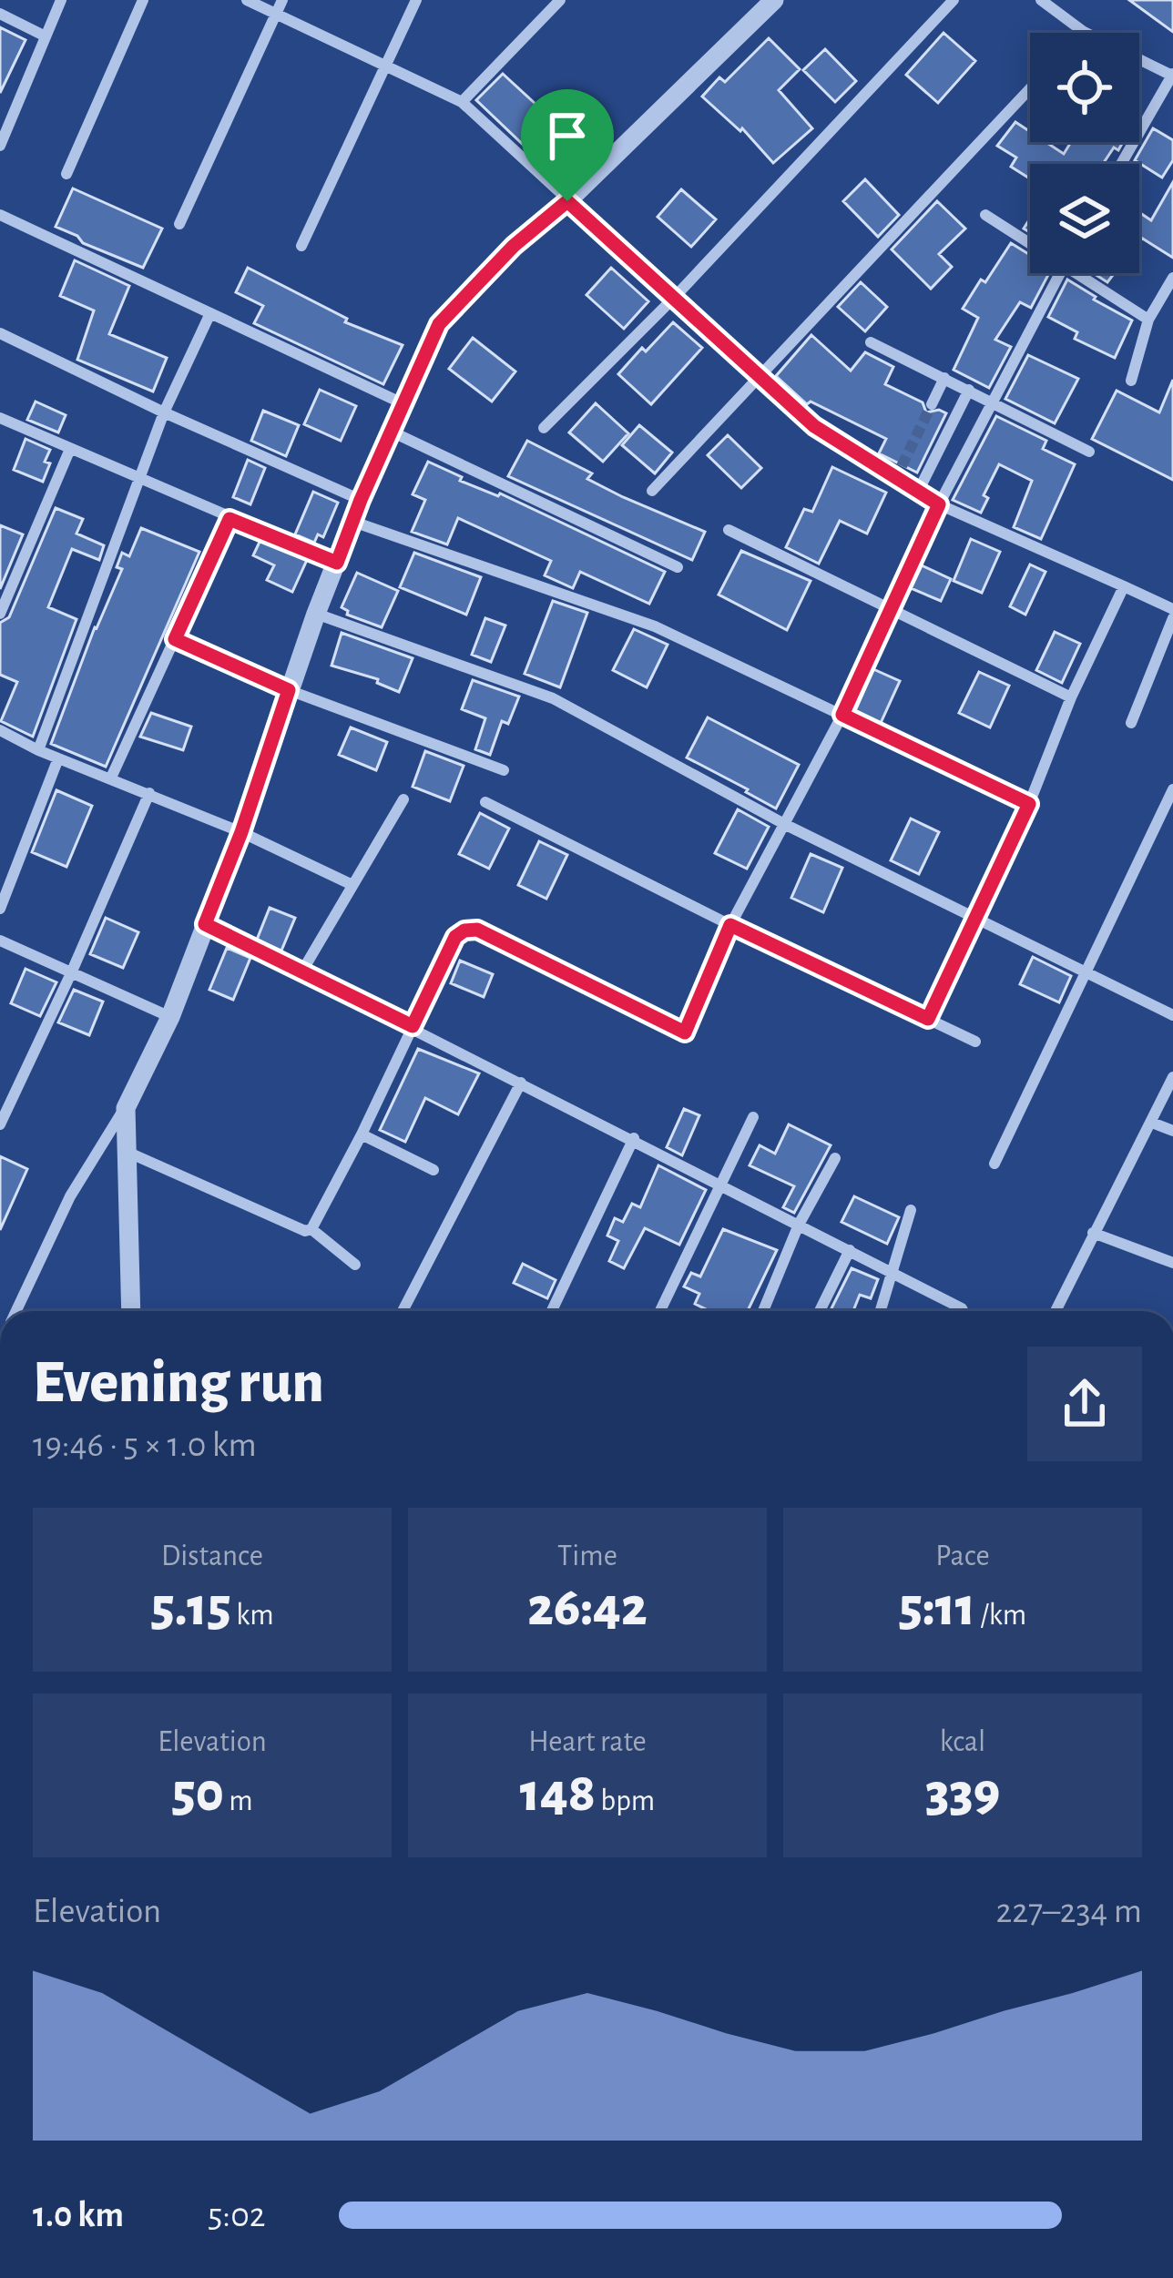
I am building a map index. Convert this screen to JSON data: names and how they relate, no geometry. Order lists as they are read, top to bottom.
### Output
{
  "page": {
    "heading": ["Evening run", "19:46 · 5 × 1.0 km"],
    "stats": [
      ["Distance", "5.15 km"],
      ["Time", "26:42"],
      ["Pace", "5:11 /km"],
      ["Elevation", "50 m"],
      ["Heart rate", "148 bpm"],
      ["kcal", "339"]
    ],
    "chart": ["Elevation", "227–234 m"],
    "list": [
      {
        "name": "1.0 km",
        "note": "5:02"
      }
    ]
  }
}
